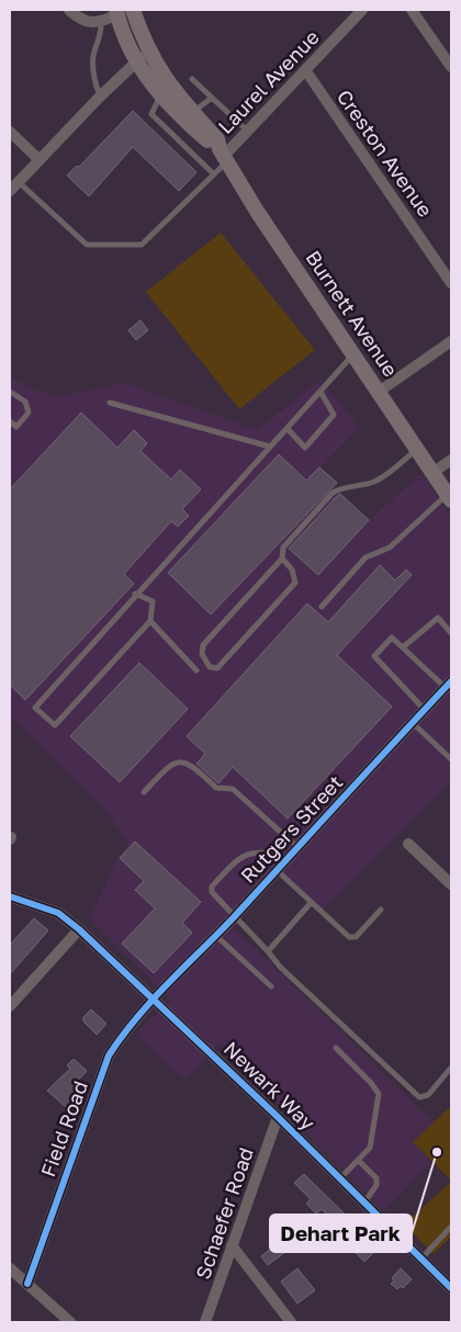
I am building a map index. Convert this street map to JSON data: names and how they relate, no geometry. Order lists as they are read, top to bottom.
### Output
{
  "streets": {
    "street": [
      "Laurel Avenue",
      "Creston Avenue",
      "Burnett Avenue",
      "Rutgers Street",
      "Newark Way",
      "Field Road",
      "Schaefer Road"
    ]
  },
  "crossings": [
    ["Laurel Avenue", "Creston Avenue"],
    ["Laurel Avenue", "Burnett Avenue"],
    ["Rutgers Street", "Newark Way"],
    ["Rutgers Street", "Field Road"],
    ["Newark Way", "Field Road"],
    ["Newark Way", "Schaefer Road"]
  ],
  "places": ["Dehart Park"]
}
